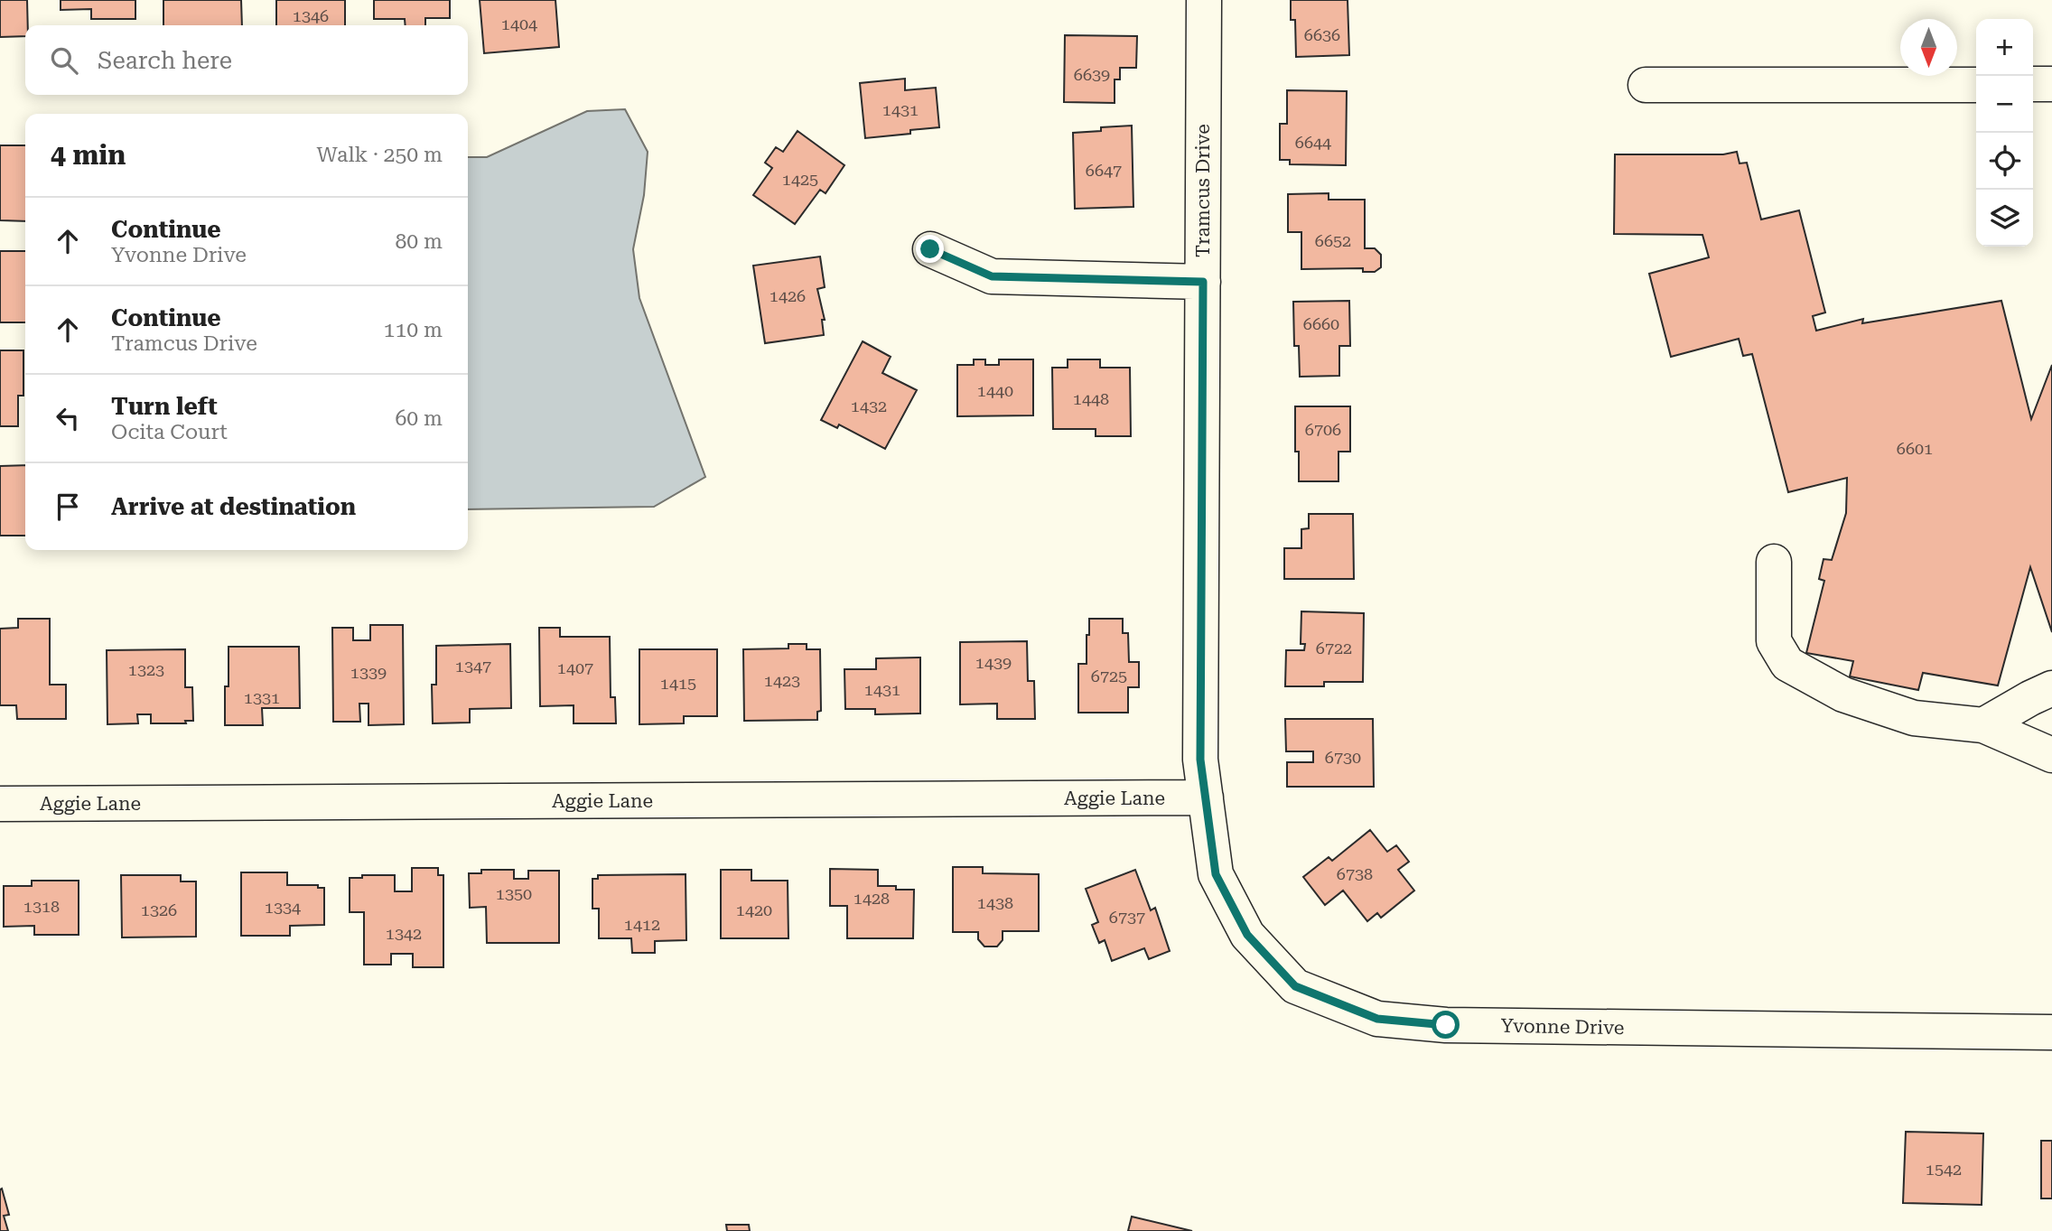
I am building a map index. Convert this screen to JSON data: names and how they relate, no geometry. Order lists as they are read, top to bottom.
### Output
{
  "streets": {
    "street": ["Tramcus Drive", "Aggie Lane", "Yvonne Drive"]
  },
  "crossings": [
    ["Tramcus Drive", "Aggie Lane"],
    ["Tramcus Drive", "Yvonne Drive"],
    ["Aggie Lane", "Yvonne Drive"]
  ],
  "house_numbers": [
    "1346",
    "1404",
    "6636",
    "6639",
    "1431",
    "6644",
    "6647",
    "1425",
    "6652",
    "1426",
    "6660",
    "1440",
    "1448",
    "1432",
    "6706",
    "6601",
    "6722",
    "1439",
    "1347",
    "1407",
    "1323",
    "1339",
    "6725",
    "1423",
    "1415",
    "1431",
    "1331",
    "6730",
    "6738",
    "1350",
    "1428",
    "1438",
    "1318",
    "1334",
    "1326",
    "1420",
    "6737",
    "1412",
    "1342",
    "1542"
  ],
  "north": "bottom",
  "page": {
    "map_buttons": ["+", "−"],
    "search": "Search here",
    "heading": ["4 min", "Walk · 250 m"],
    "list": [
      ["Continue", "Yvonne Drive", "80 m"],
      ["Continue", "Tramcus Drive", "110 m"],
      ["Turn left", "Ocita Court", "60 m"],
      "Arrive at destination"
    ]
  }
}
